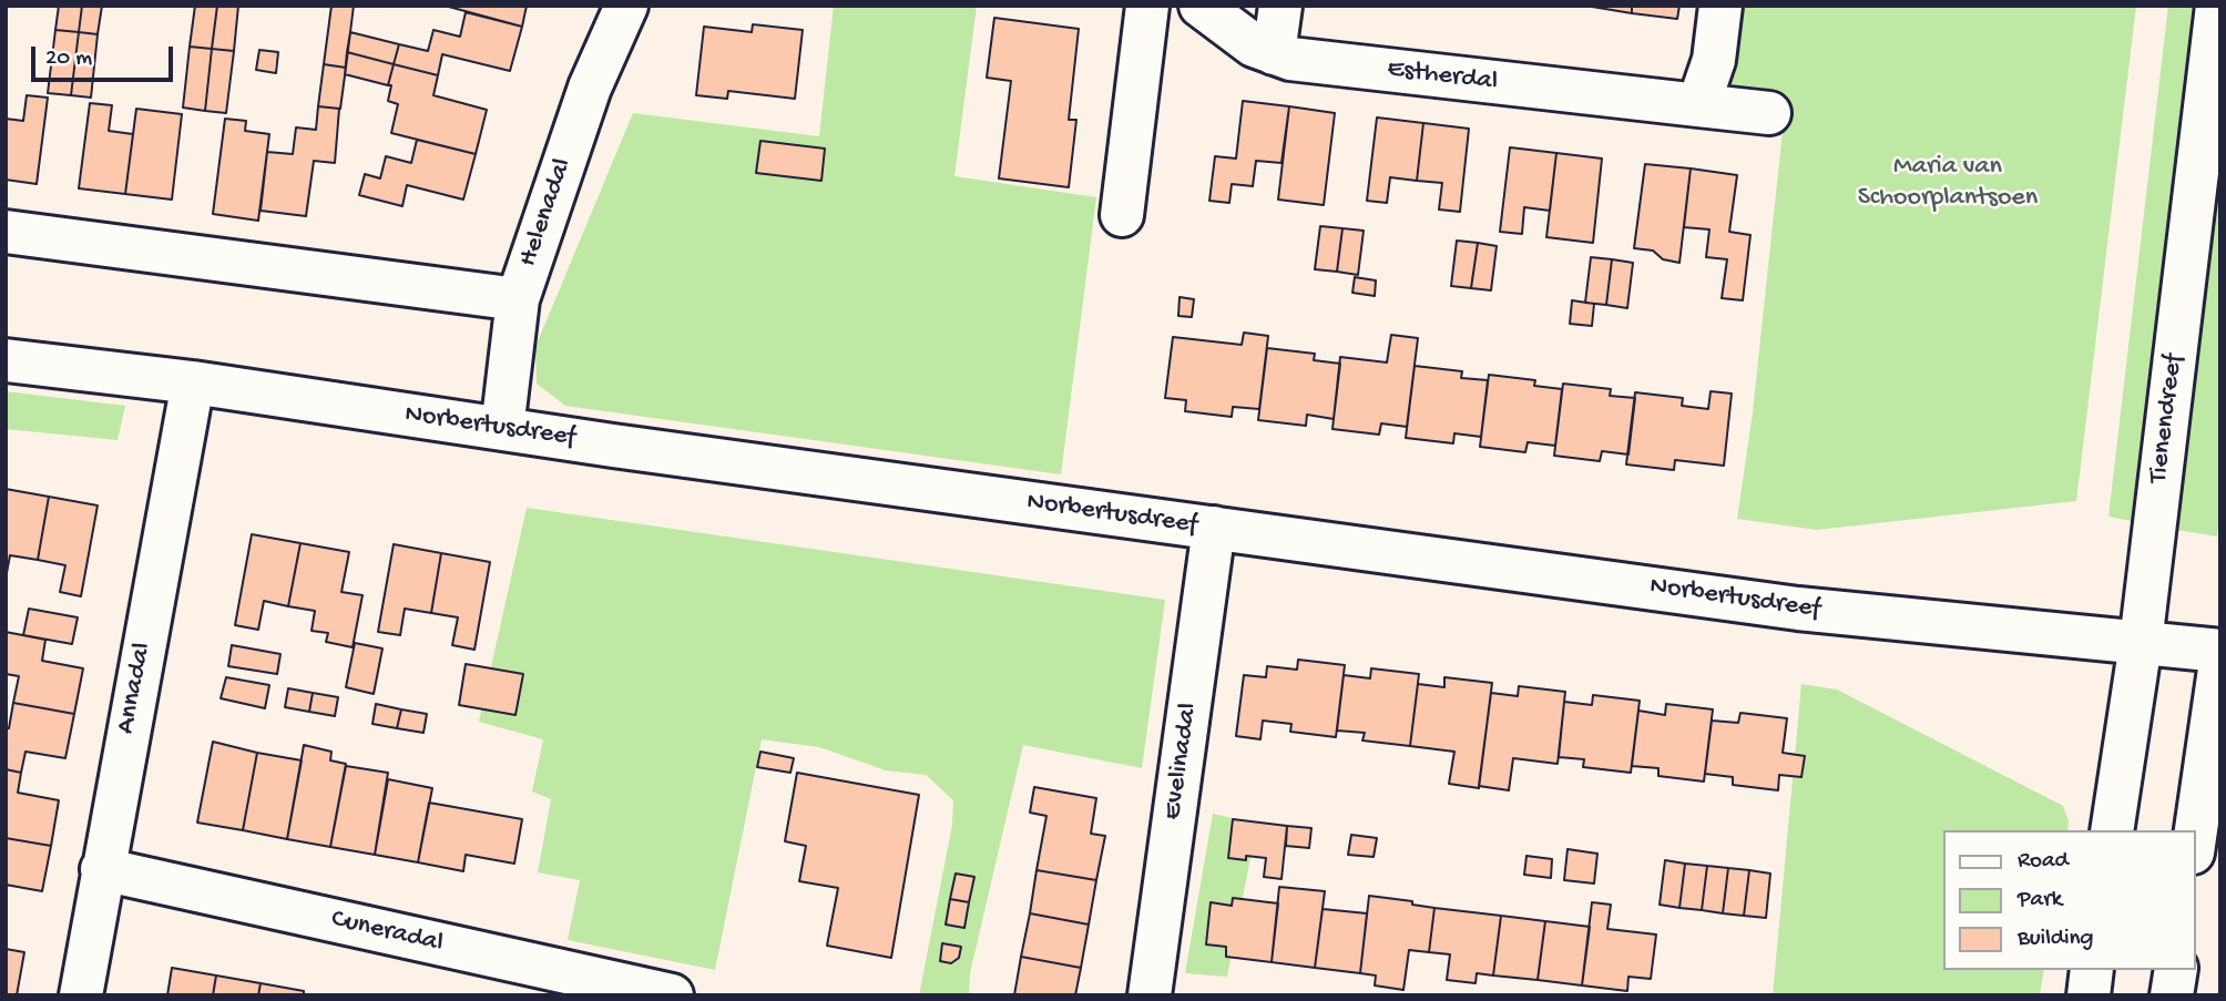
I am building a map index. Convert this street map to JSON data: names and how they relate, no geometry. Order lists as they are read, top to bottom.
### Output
{
  "streets": {
    "street": [
      "Estherdal",
      "Helenadal",
      "Tienendreef",
      "Norbertusdreef",
      "Annadal",
      "Evelinadal",
      "Cuneradal"
    ]
  },
  "crossings": [
    ["Helenadal", "Norbertusdreef"],
    ["Tienendreef", "Norbertusdreef"],
    ["Norbertusdreef", "Annadal"],
    ["Norbertusdreef", "Evelinadal"],
    ["Annadal", "Cuneradal"]
  ],
  "parks": ["Maria van Schoorplantsoen"],
  "legend": ["Road", "Park", "Building"],
  "scale_bar": "20 m"
}
